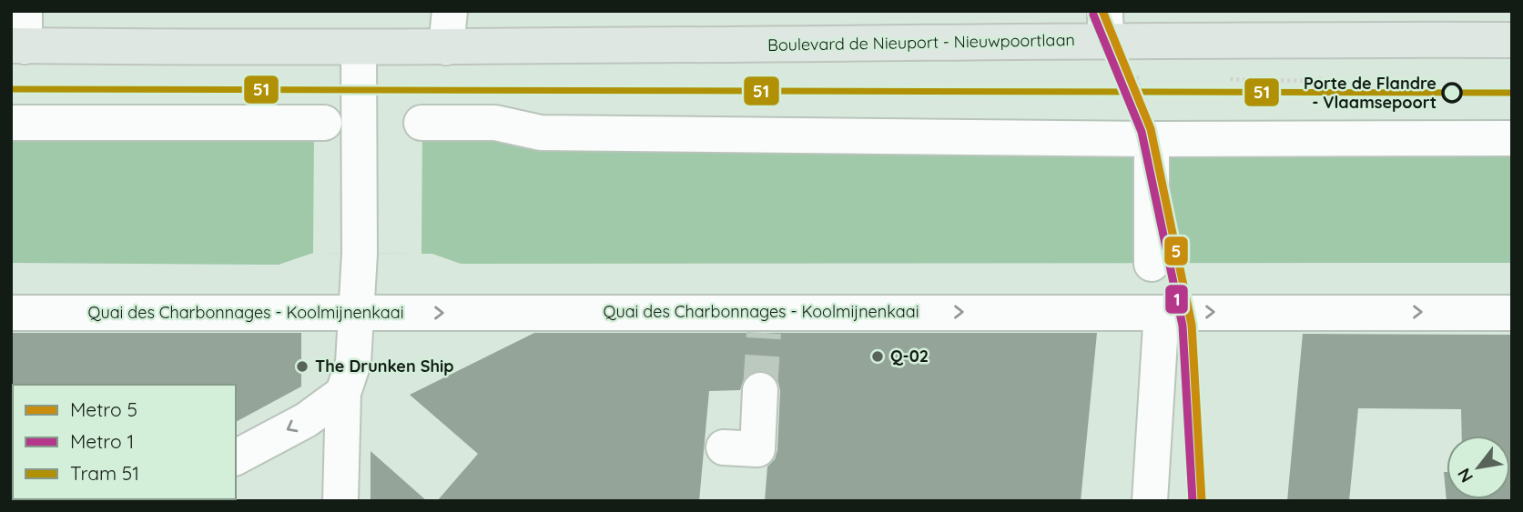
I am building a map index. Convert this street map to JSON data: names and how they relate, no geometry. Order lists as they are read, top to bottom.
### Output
{
  "streets": {
    "main road": ["Boulevard de Nieuport - Nieuwpoortlaan"],
    "street": ["Quai des Charbonnages - Koolmijnenkaai"]
  },
  "places": ["Porte de Flandre - Vlaamsepoort", "Q-02", "The Drunken Ship"],
  "lines": ["metro line 5", "metro line 1", "tram line 51"],
  "legend": ["Metro 5", "Metro 1", "Tram 51"],
  "north": "bottom left"
}
